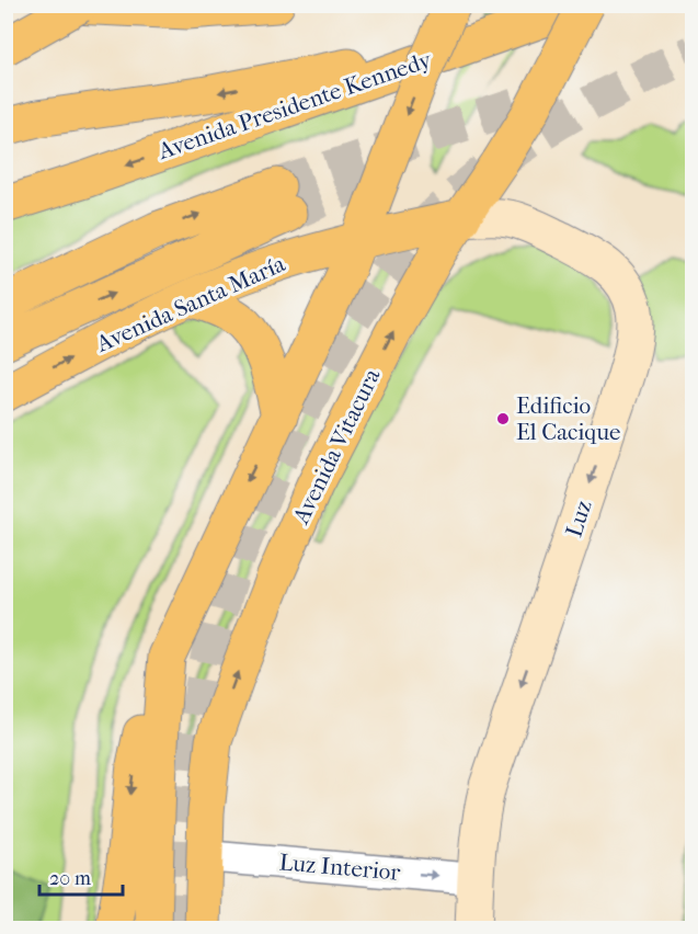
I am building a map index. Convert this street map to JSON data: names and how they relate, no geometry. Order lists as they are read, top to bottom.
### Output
{
  "streets": {
    "main road": ["Avenida Presidente Kennedy", "Avenida Santa María", "Avenida Vitacura"],
    "street": ["Luz", "Luz Interior"]
  },
  "crossings": [
    ["Avenida Presidente Kennedy", "Avenida Vitacura"],
    ["Avenida Santa María", "Avenida Vitacura"],
    ["Avenida Santa María", "Luz"],
    ["Avenida Vitacura", "Luz"],
    ["Avenida Vitacura", "Luz Interior"],
    ["Luz", "Luz Interior"]
  ],
  "one_way": ["Luz", "Luz Interior"],
  "places": ["Edificio El Cacique"],
  "scale_bar": "20 m"
}
